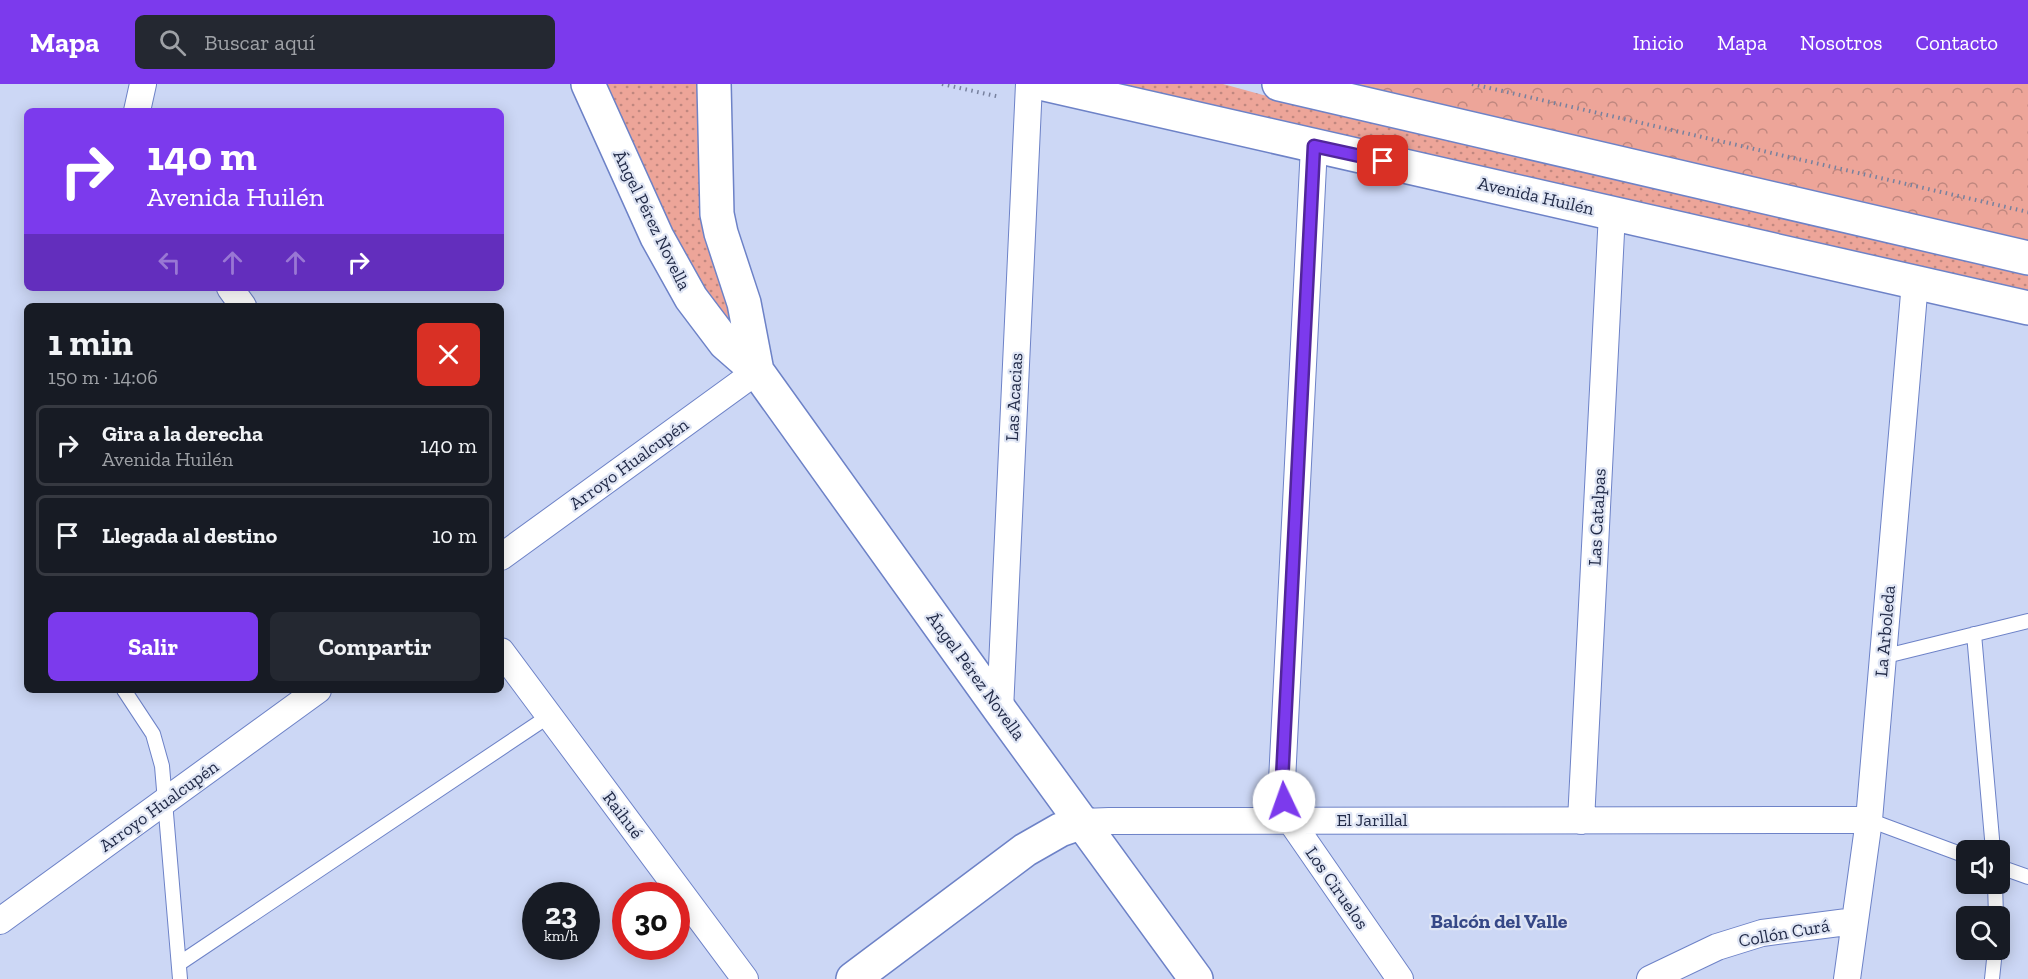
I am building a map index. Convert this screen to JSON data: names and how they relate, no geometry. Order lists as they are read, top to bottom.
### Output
{
  "streets": {
    "main road": ["Avenida Huilén", "Ángel Pérez Novella", "El Jarillal"],
    "street": [
      "Las Acacias",
      "Arroyo Hualcupén",
      "Las Catalpas",
      "La Arboleda",
      "Raihué",
      "Los Ciruelos",
      "Collón Curá"
    ]
  },
  "crossings": [
    ["Avenida Huilén", "Las Catalpas"],
    ["Avenida Huilén", "La Arboleda"],
    ["Avenida Huilén", "Los Ciruelos"],
    ["Ángel Pérez Novella", "Las Acacias"],
    ["Ángel Pérez Novella", "Arroyo Hualcupén"],
    ["Ángel Pérez Novella", "El Jarillal"],
    ["Las Catalpas", "El Jarillal"],
    ["La Arboleda", "El Jarillal"],
    ["La Arboleda", "Collón Curá"],
    ["El Jarillal", "Los Ciruelos"]
  ],
  "districts": ["Balcón del Valle"],
  "page": {
    "header": "Mapa",
    "search": "Buscar aquí",
    "nav": [
      "Inicio",
      "Mapa",
      "Nosotros",
      "Contacto"
    ],
    "turn": ["140 m", "Avenida Huilén"],
    "heading": ["1 min", "150 m · 14:06"],
    "list": [
      {
        "name": "Gira a la derecha",
        "note": "Avenida Huilén",
        "value": "140 m"
      },
      {
        "name": "Llegada al destino",
        "value": "10 m"
      }
    ],
    "buttons": ["Salir", "Compartir"],
    "speed": "23 km/h",
    "limit": "30"
  }
}
